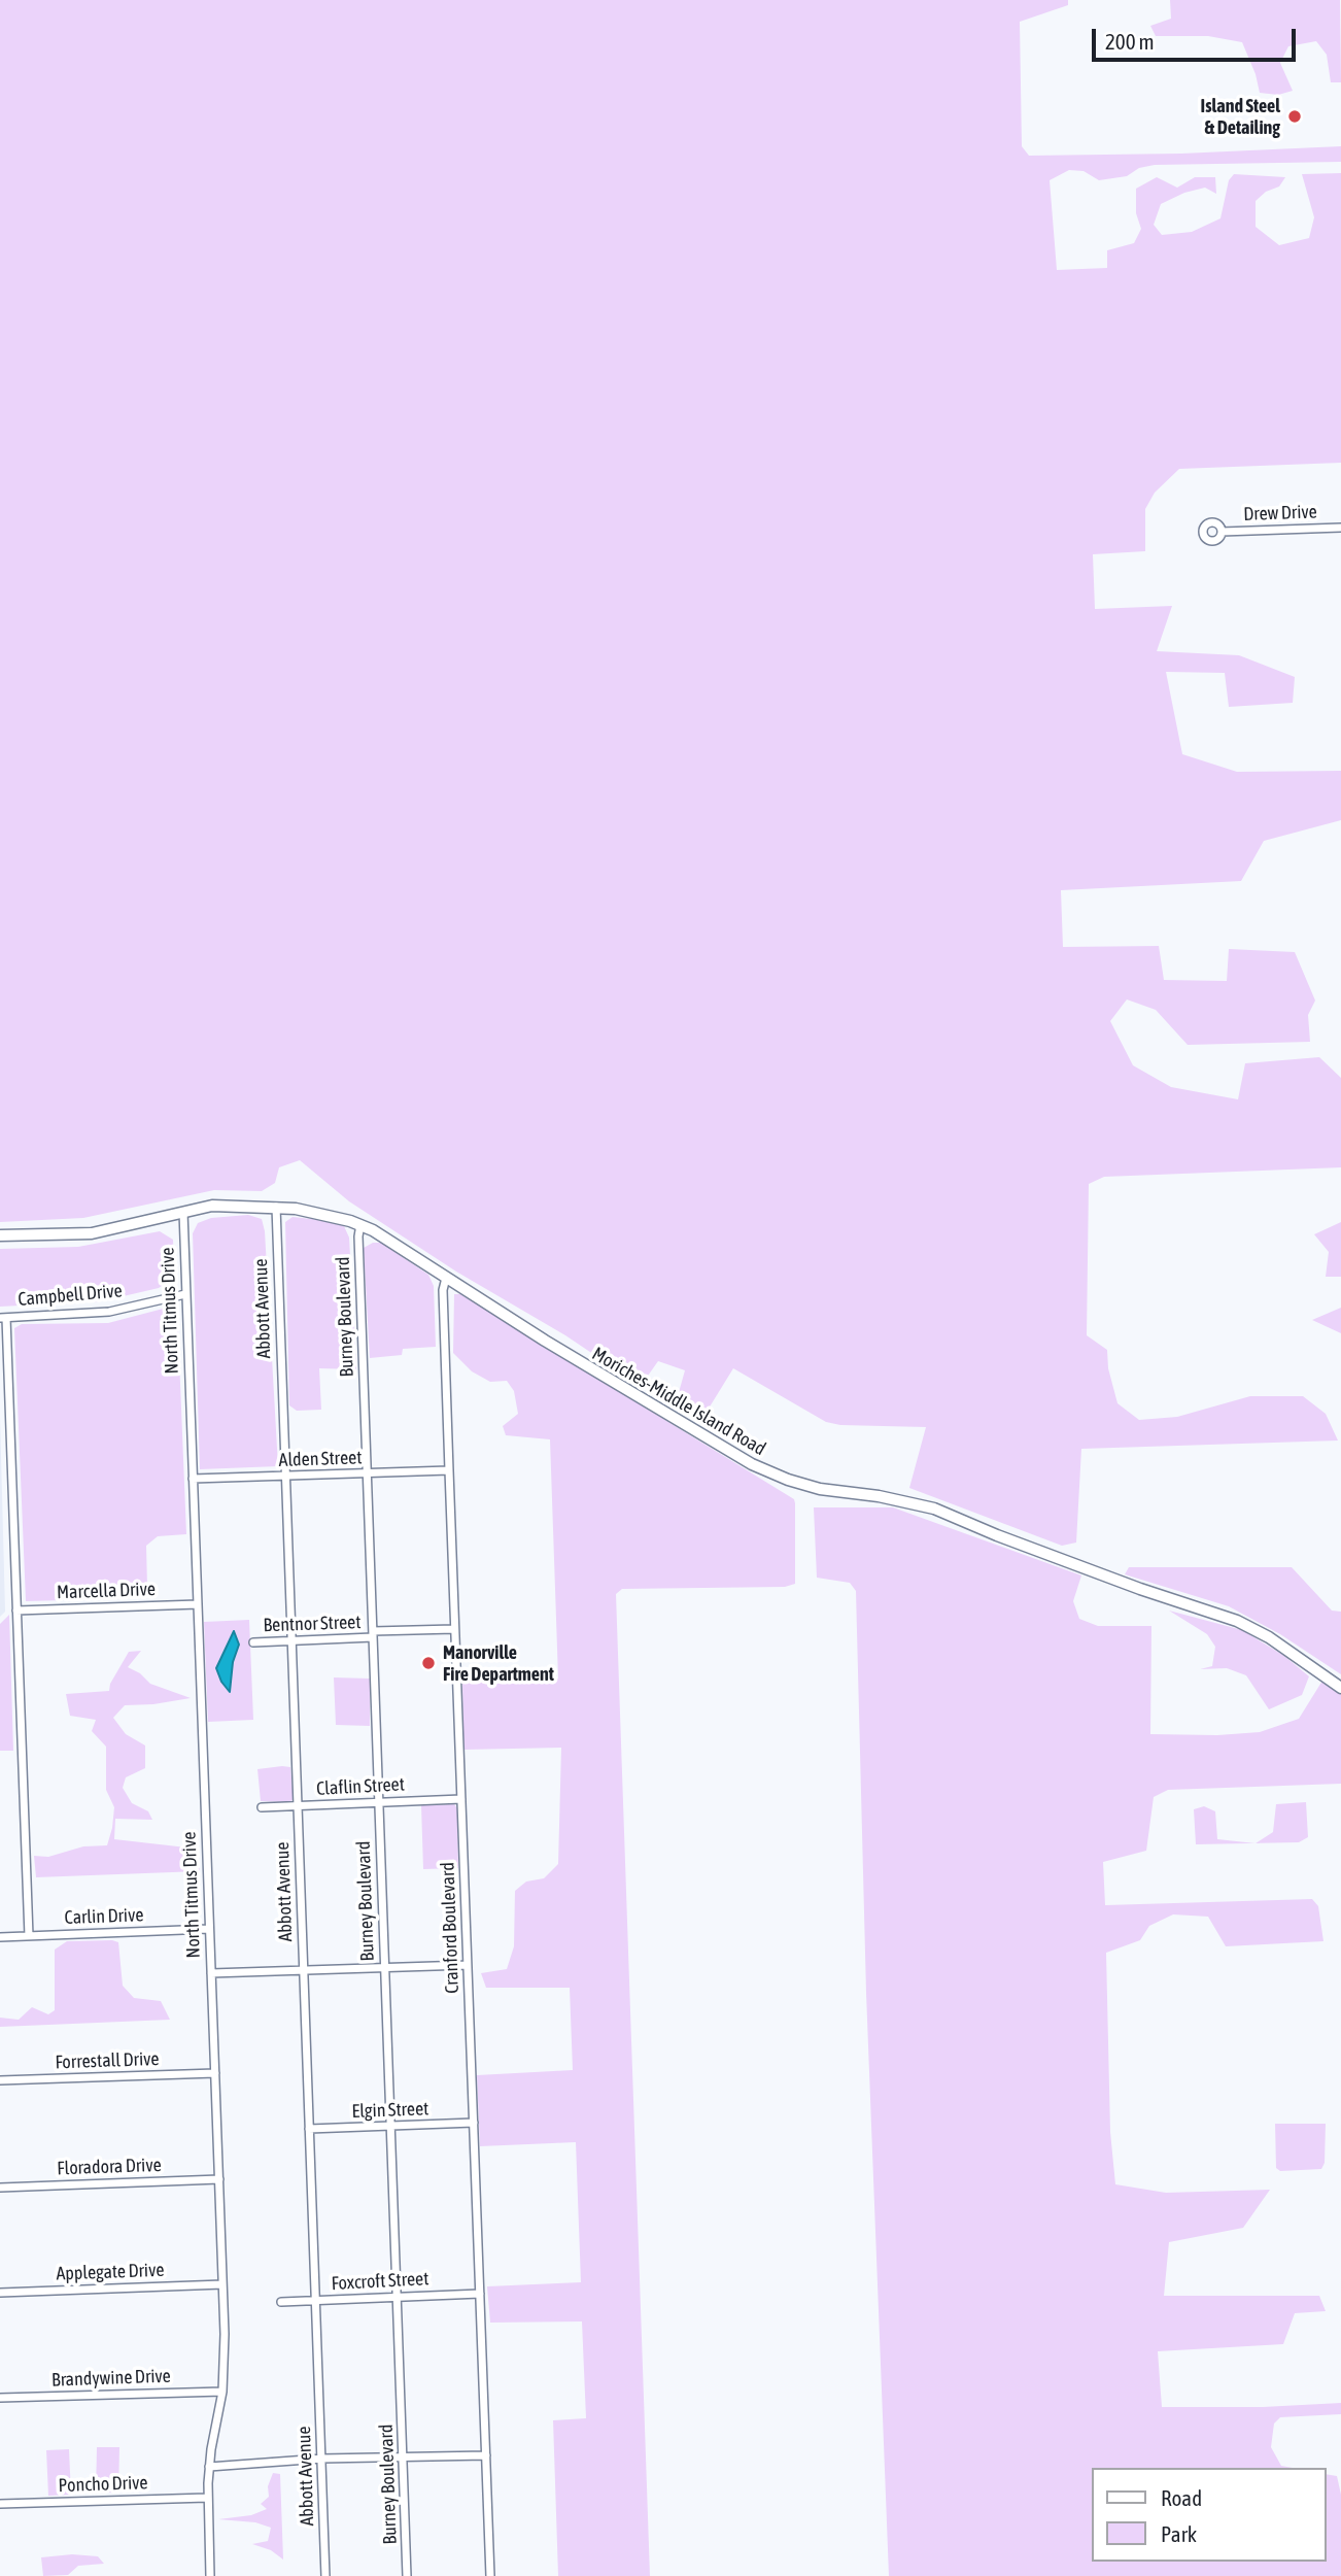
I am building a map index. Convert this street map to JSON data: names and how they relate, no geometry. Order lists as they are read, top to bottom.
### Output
{
  "streets": {
    "main road": ["Moriches-Middle Island Road"],
    "street": [
      "Drew Drive",
      "Campbell Drive",
      "Abbott Avenue",
      "North Titmus Drive",
      "Burney Boulevard",
      "Alden Street",
      "Marcella Drive",
      "Bentnor Street",
      "Claflin Street",
      "Carlin Drive",
      "Cranford Boulevard",
      "Forrestall Drive",
      "Elgin Street",
      "Floradora Drive",
      "Applegate Drive",
      "Foxcroft Street",
      "Brandywine Drive",
      "Poncho Drive"
    ]
  },
  "crossings": [
    ["Campbell Drive", "North Titmus Drive"],
    ["Abbott Avenue", "Moriches-Middle Island Road"],
    ["Abbott Avenue", "Alden Street"],
    ["Abbott Avenue", "Bentnor Street"],
    ["Abbott Avenue", "Claflin Street"],
    ["Abbott Avenue", "Elgin Street"],
    ["Abbott Avenue", "Foxcroft Street"],
    ["North Titmus Drive", "Moriches-Middle Island Road"],
    ["North Titmus Drive", "Alden Street"],
    ["North Titmus Drive", "Marcella Drive"],
    ["North Titmus Drive", "Carlin Drive"],
    ["North Titmus Drive", "Forrestall Drive"],
    ["North Titmus Drive", "Floradora Drive"],
    ["North Titmus Drive", "Applegate Drive"],
    ["North Titmus Drive", "Brandywine Drive"],
    ["North Titmus Drive", "Poncho Drive"],
    ["Burney Boulevard", "Moriches-Middle Island Road"],
    ["Burney Boulevard", "Alden Street"],
    ["Burney Boulevard", "Bentnor Street"],
    ["Burney Boulevard", "Claflin Street"],
    ["Burney Boulevard", "Elgin Street"],
    ["Burney Boulevard", "Foxcroft Street"],
    ["Moriches-Middle Island Road", "Cranford Boulevard"],
    ["Alden Street", "Cranford Boulevard"],
    ["Bentnor Street", "Cranford Boulevard"],
    ["Claflin Street", "Cranford Boulevard"],
    ["Cranford Boulevard", "Elgin Street"],
    ["Cranford Boulevard", "Foxcroft Street"]
  ],
  "places": ["Island Steel & Detailing", "Manorville Fire Department"],
  "legend": ["Road", "Park"],
  "scale_bar": "200 m"
}
